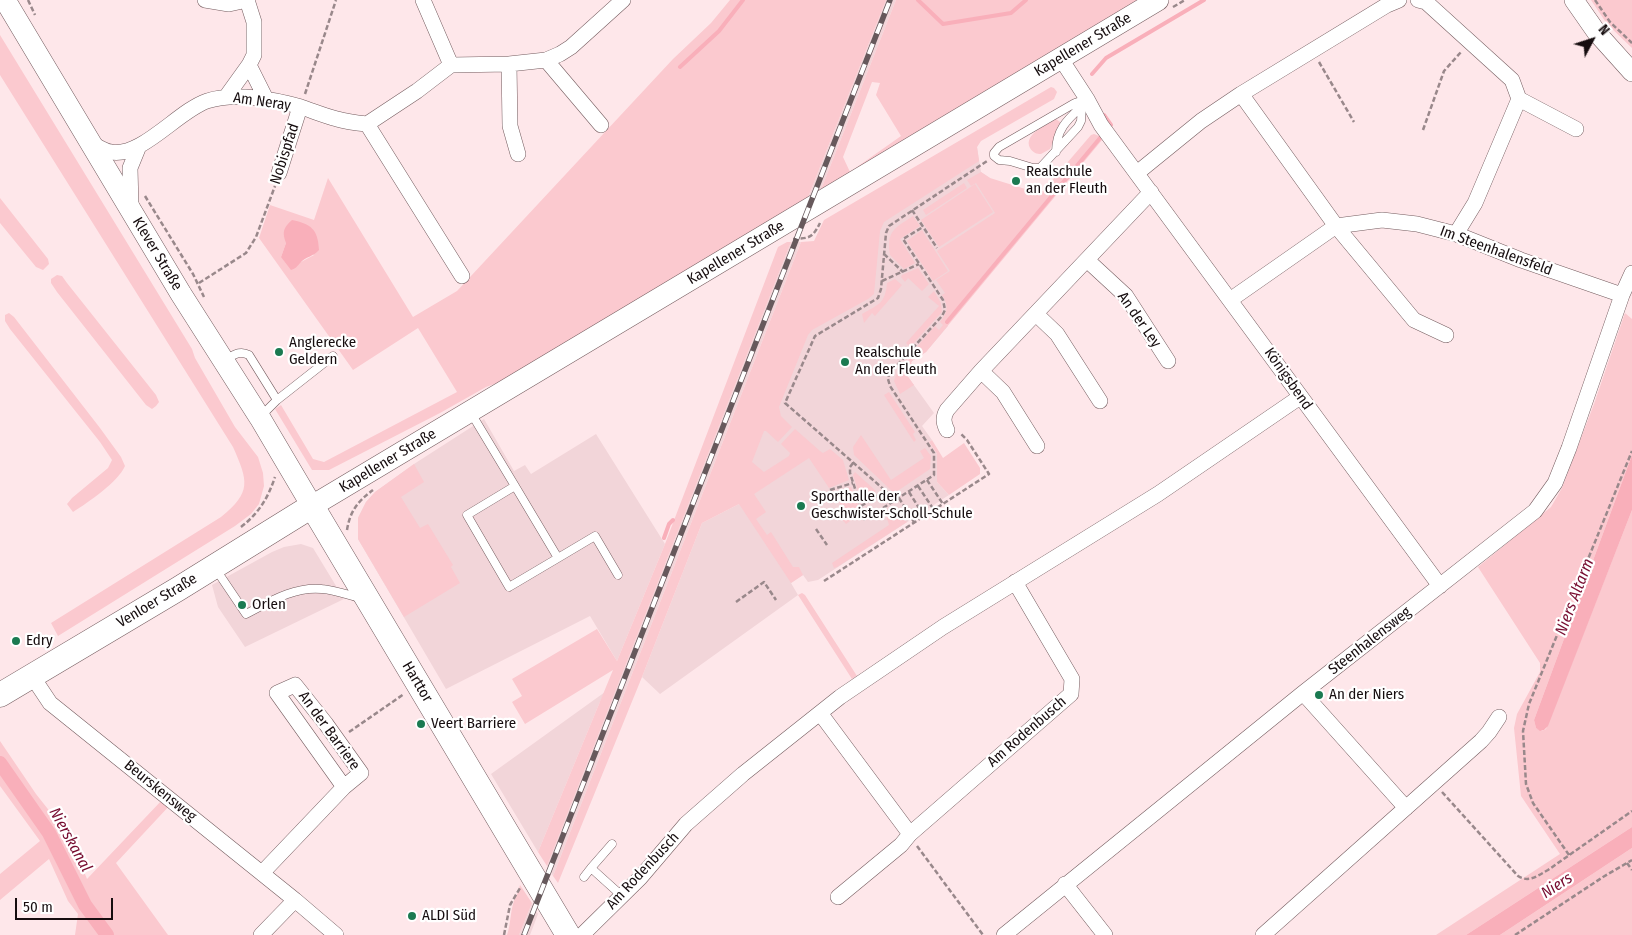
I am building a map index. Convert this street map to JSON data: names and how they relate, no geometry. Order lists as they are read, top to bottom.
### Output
{
  "streets": {
    "main road": [
      "Kapellener Straße",
      "Klever Straße",
      "Venloer Straße",
      "Harttor"
    ],
    "street": [
      "Am Neray",
      "Nobispfad",
      "Im Steenhalensfeld",
      "An der Ley",
      "Königsbend",
      "Steenhalensweg",
      "An der Barriere",
      "Am Rodenbusch",
      "Beurskensweg"
    ]
  },
  "crossings": [
    ["Kapellener Straße", "Klever Straße"],
    ["Kapellener Straße", "Königsbend"],
    ["Kapellener Straße", "Venloer Straße"],
    ["Kapellener Straße", "Harttor"],
    ["Am Neray", "Nobispfad"],
    ["Am Neray", "Klever Straße"],
    ["Im Steenhalensfeld", "Königsbend"],
    ["Im Steenhalensfeld", "Steenhalensweg"],
    ["Klever Straße", "Venloer Straße"],
    ["Klever Straße", "Harttor"],
    ["Königsbend", "Steenhalensweg"],
    ["Königsbend", "Am Rodenbusch"],
    ["Venloer Straße", "Harttor"],
    ["Venloer Straße", "Beurskensweg"],
    ["An der Barriere", "Beurskensweg"]
  ],
  "water": ["Niers Altarm", "Nierskanal", "Niers"],
  "places": [
    "Realschule an der Fleuth",
    "Anglerecke Geldern",
    "Realschule An der Fleuth",
    "Sporthalle der Geschwister-Scholl-Schule",
    "Orlen",
    "Edry",
    "An der Niers",
    "Veert Barriere",
    "ALDI Süd"
  ],
  "scale_bar": "50 m",
  "north": "top right"
}
